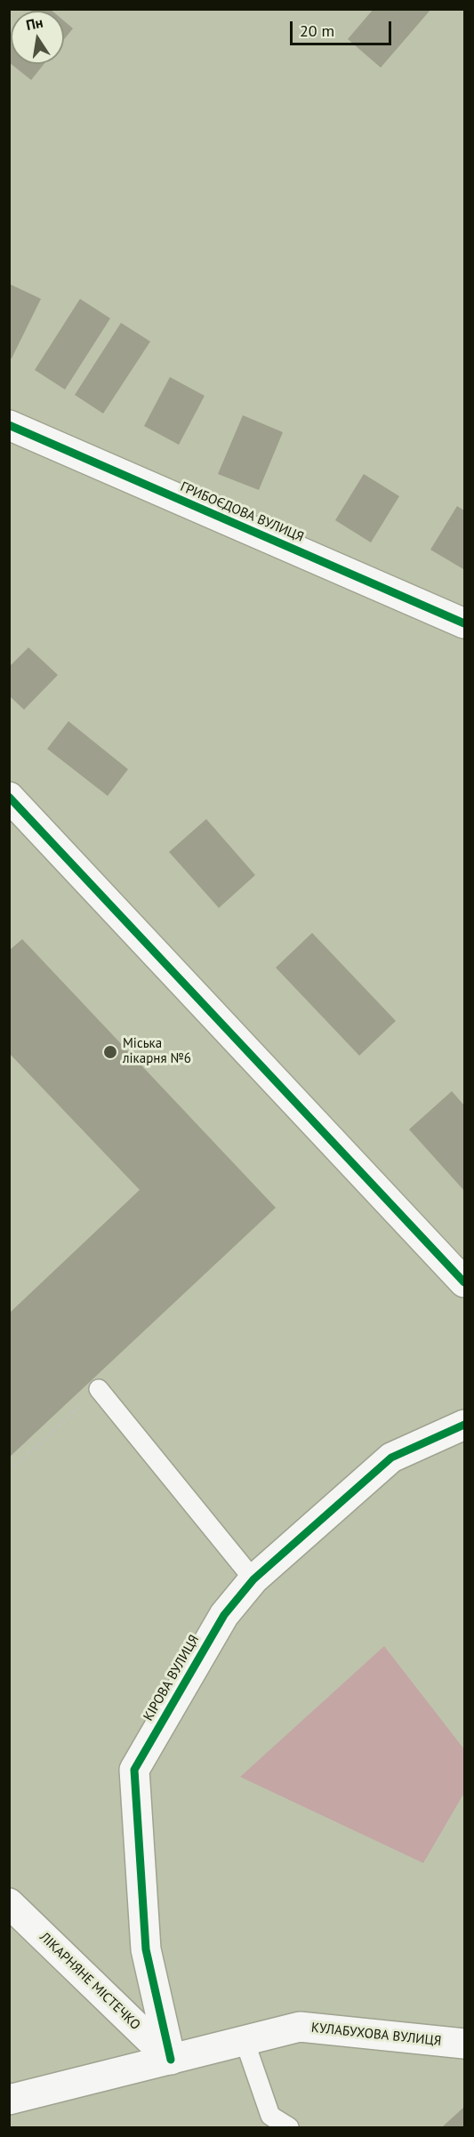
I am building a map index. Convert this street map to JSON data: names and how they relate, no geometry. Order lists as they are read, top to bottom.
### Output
{
  "streets": {
    "street": [
      "ГРИБОЄДОВА ВУЛИЦЯ",
      "КІРОВА ВУЛИЦЯ",
      "ЛІКАРНЯНЕ МІСТЕЧКО",
      "КУЛАБУХОВА ВУЛИЦЯ"
    ]
  },
  "crossings": [
    ["КІРОВА ВУЛИЦЯ", "ЛІКАРНЯНЕ МІСТЕЧКО"],
    ["КІРОВА ВУЛИЦЯ", "КУЛАБУХОВА ВУЛИЦЯ"],
    ["ЛІКАРНЯНЕ МІСТЕЧКО", "КУЛАБУХОВА ВУЛИЦЯ"]
  ],
  "places": ["Міська лікарня №6"],
  "scale_bar": "20 m",
  "north": "top"
}
